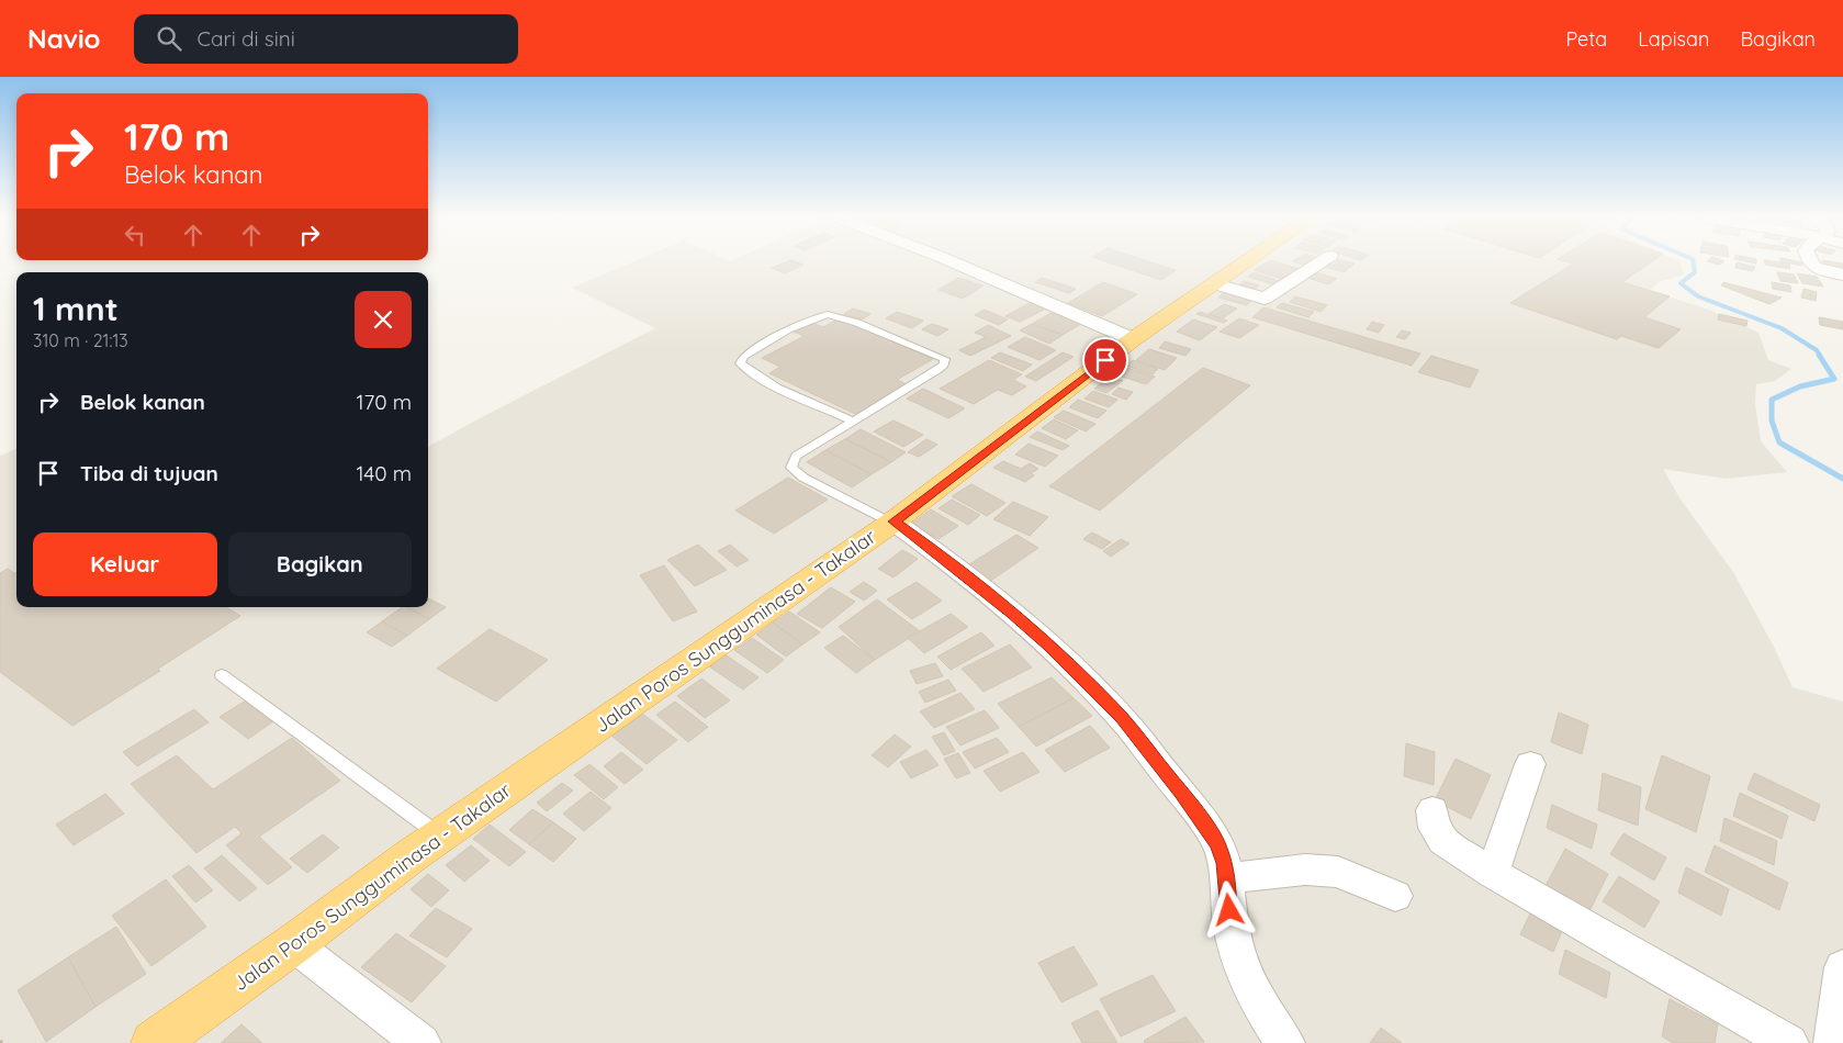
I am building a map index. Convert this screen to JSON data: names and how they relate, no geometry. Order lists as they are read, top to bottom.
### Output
{
  "streets": {
    "highway": ["Jalan Poros Sungguminasa - Takalar"]
  },
  "page": {
    "header": "Navio",
    "search": "Cari di sini",
    "nav": ["Peta", "Lapisan", "Bagikan"],
    "turn": ["170 m", "Belok kanan"],
    "heading": ["1 mnt", "310 m · 21:13"],
    "list": [
      {
        "name": "Belok kanan",
        "value": "170 m"
      },
      {
        "name": "Tiba di tujuan",
        "value": "140 m"
      }
    ],
    "buttons": ["Keluar", "Bagikan"]
  }
}
